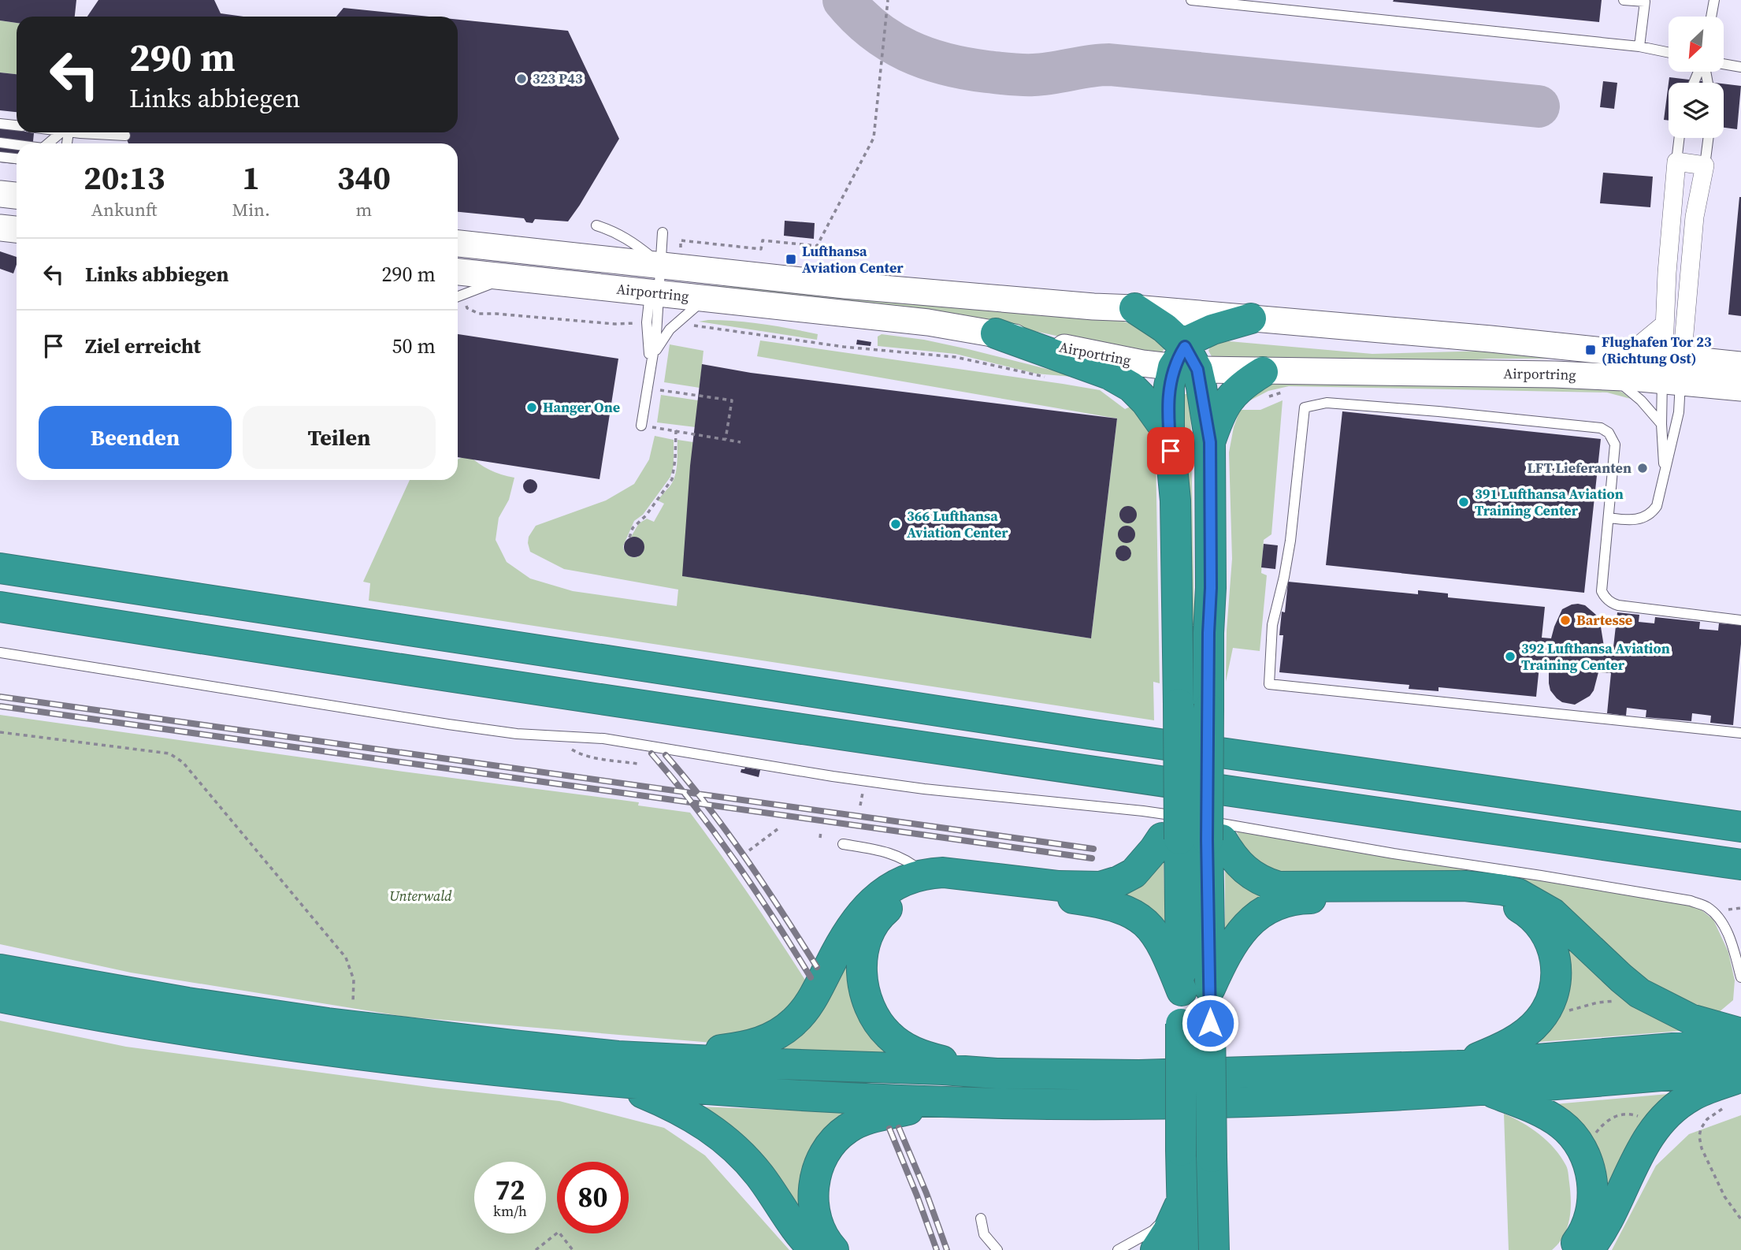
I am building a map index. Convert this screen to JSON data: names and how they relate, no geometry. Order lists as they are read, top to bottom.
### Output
{
  "streets": {
    "street": ["Airportring"]
  },
  "parks": ["Unterwald"],
  "places": {
    "other": [
      "323 P43",
      "Hanger One",
      "LFT Lieferanten",
      "391 Lufthansa Aviation Training Center",
      "366 Lufthansa Aviation Center",
      "Bartesse",
      "392 Lufthansa Aviation Training Center"
    ],
    "transit": ["Lufthansa Aviation Center", "Flughafen Tor 23 (Richtung Ost)"]
  },
  "north": "bottom left",
  "page": {
    "turn": ["290 m", "Links abbiegen"],
    "eta": [
      "20:13",
      "Ankunft",
      "1",
      "Min.",
      "340",
      "m"
    ],
    "list": [
      {
        "name": "Links abbiegen",
        "value": "290 m"
      },
      {
        "name": "Ziel erreicht",
        "value": "50 m"
      }
    ],
    "buttons": ["Beenden", "Teilen"],
    "speed": "72 km/h",
    "limit": "80"
  }
}
